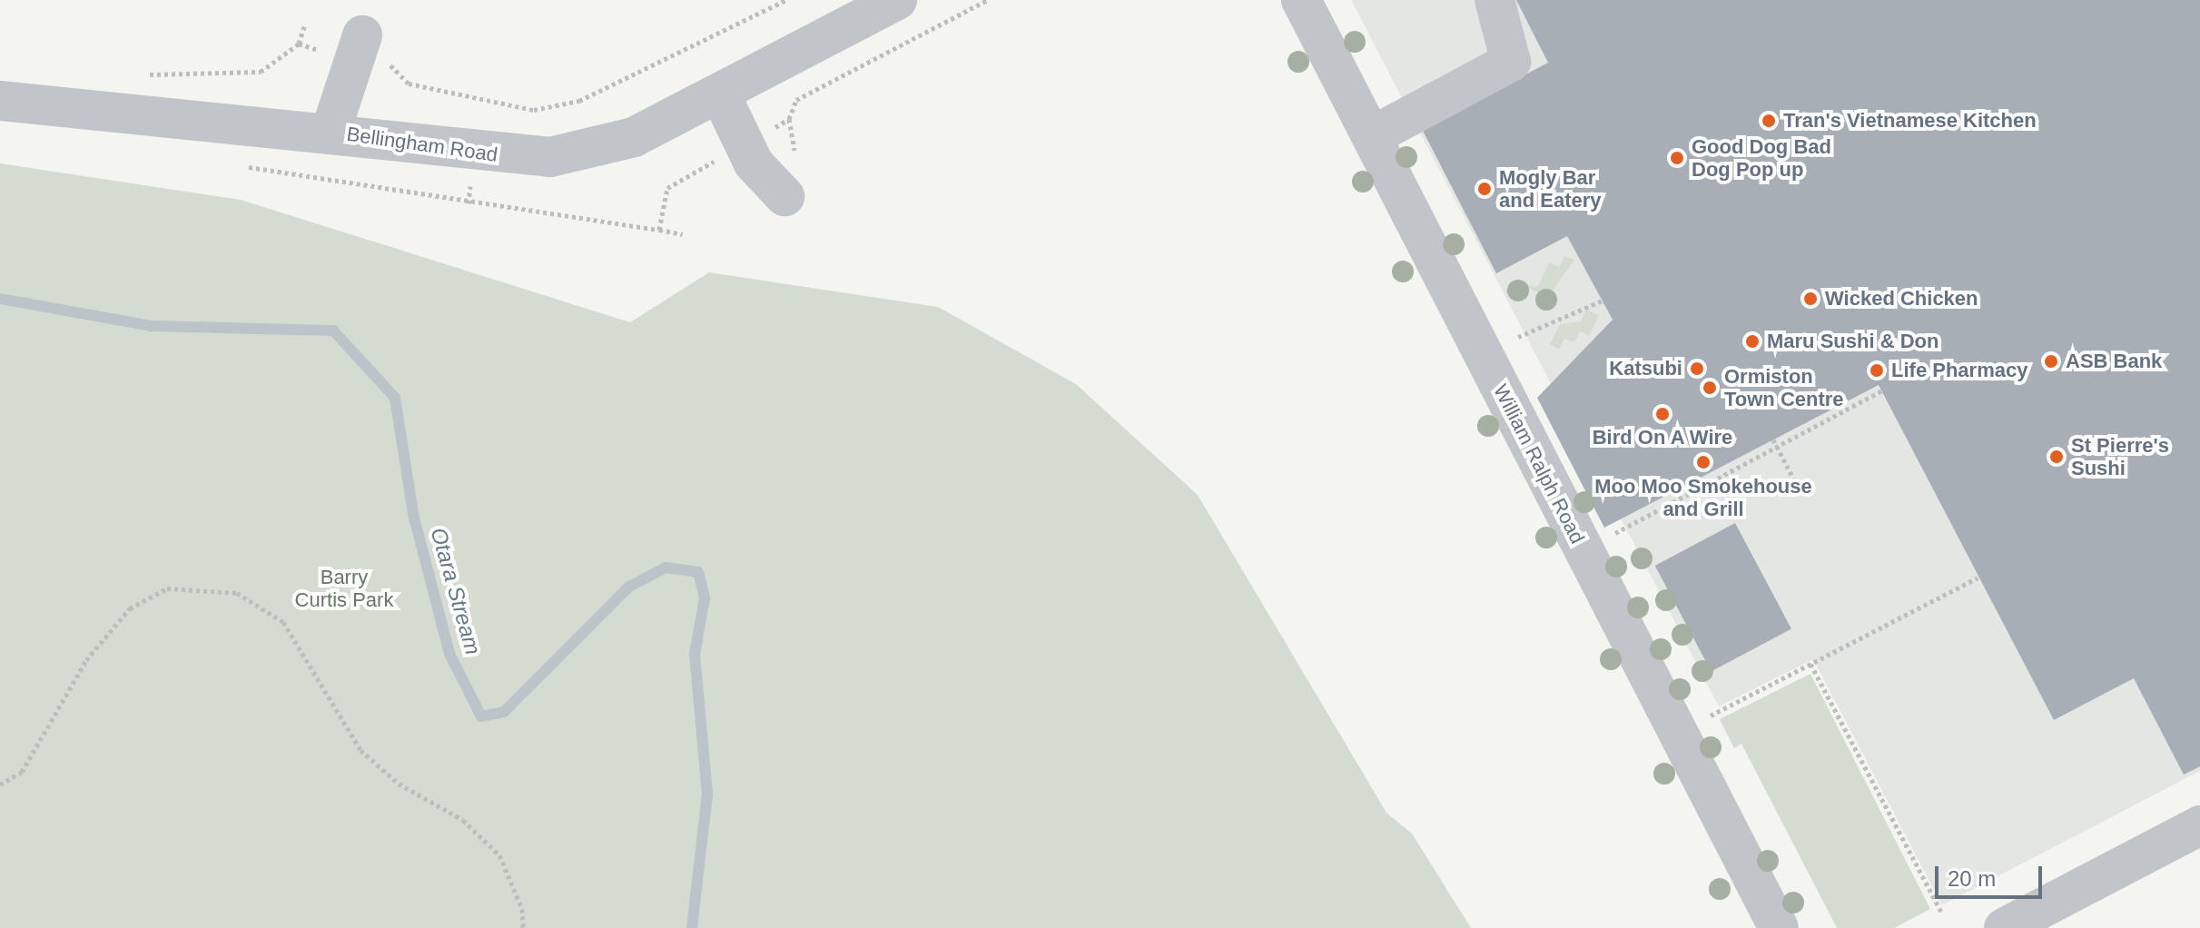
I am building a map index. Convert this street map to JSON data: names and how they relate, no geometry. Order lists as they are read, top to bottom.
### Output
{
  "streets": {
    "street": ["Bellingham Road", "William Ralph Road"]
  },
  "water": ["Otara Stream"],
  "parks": ["Barry Curtis Park"],
  "places": [
    "Tran's Vietnamese Kitchen",
    "Good Dog Bad Dog Pop up",
    "Mogly Bar and Eatery",
    "Wicked Chicken",
    "Maru Sushi & Don",
    "ASB Bank",
    "Katsubi",
    "Life Pharmacy",
    "Ormiston Town Centre",
    "Bird On A Wire",
    "St Pierre's Sushi",
    "Moo Moo Smokehouse and Grill"
  ],
  "scale_bar": "20 m"
}
